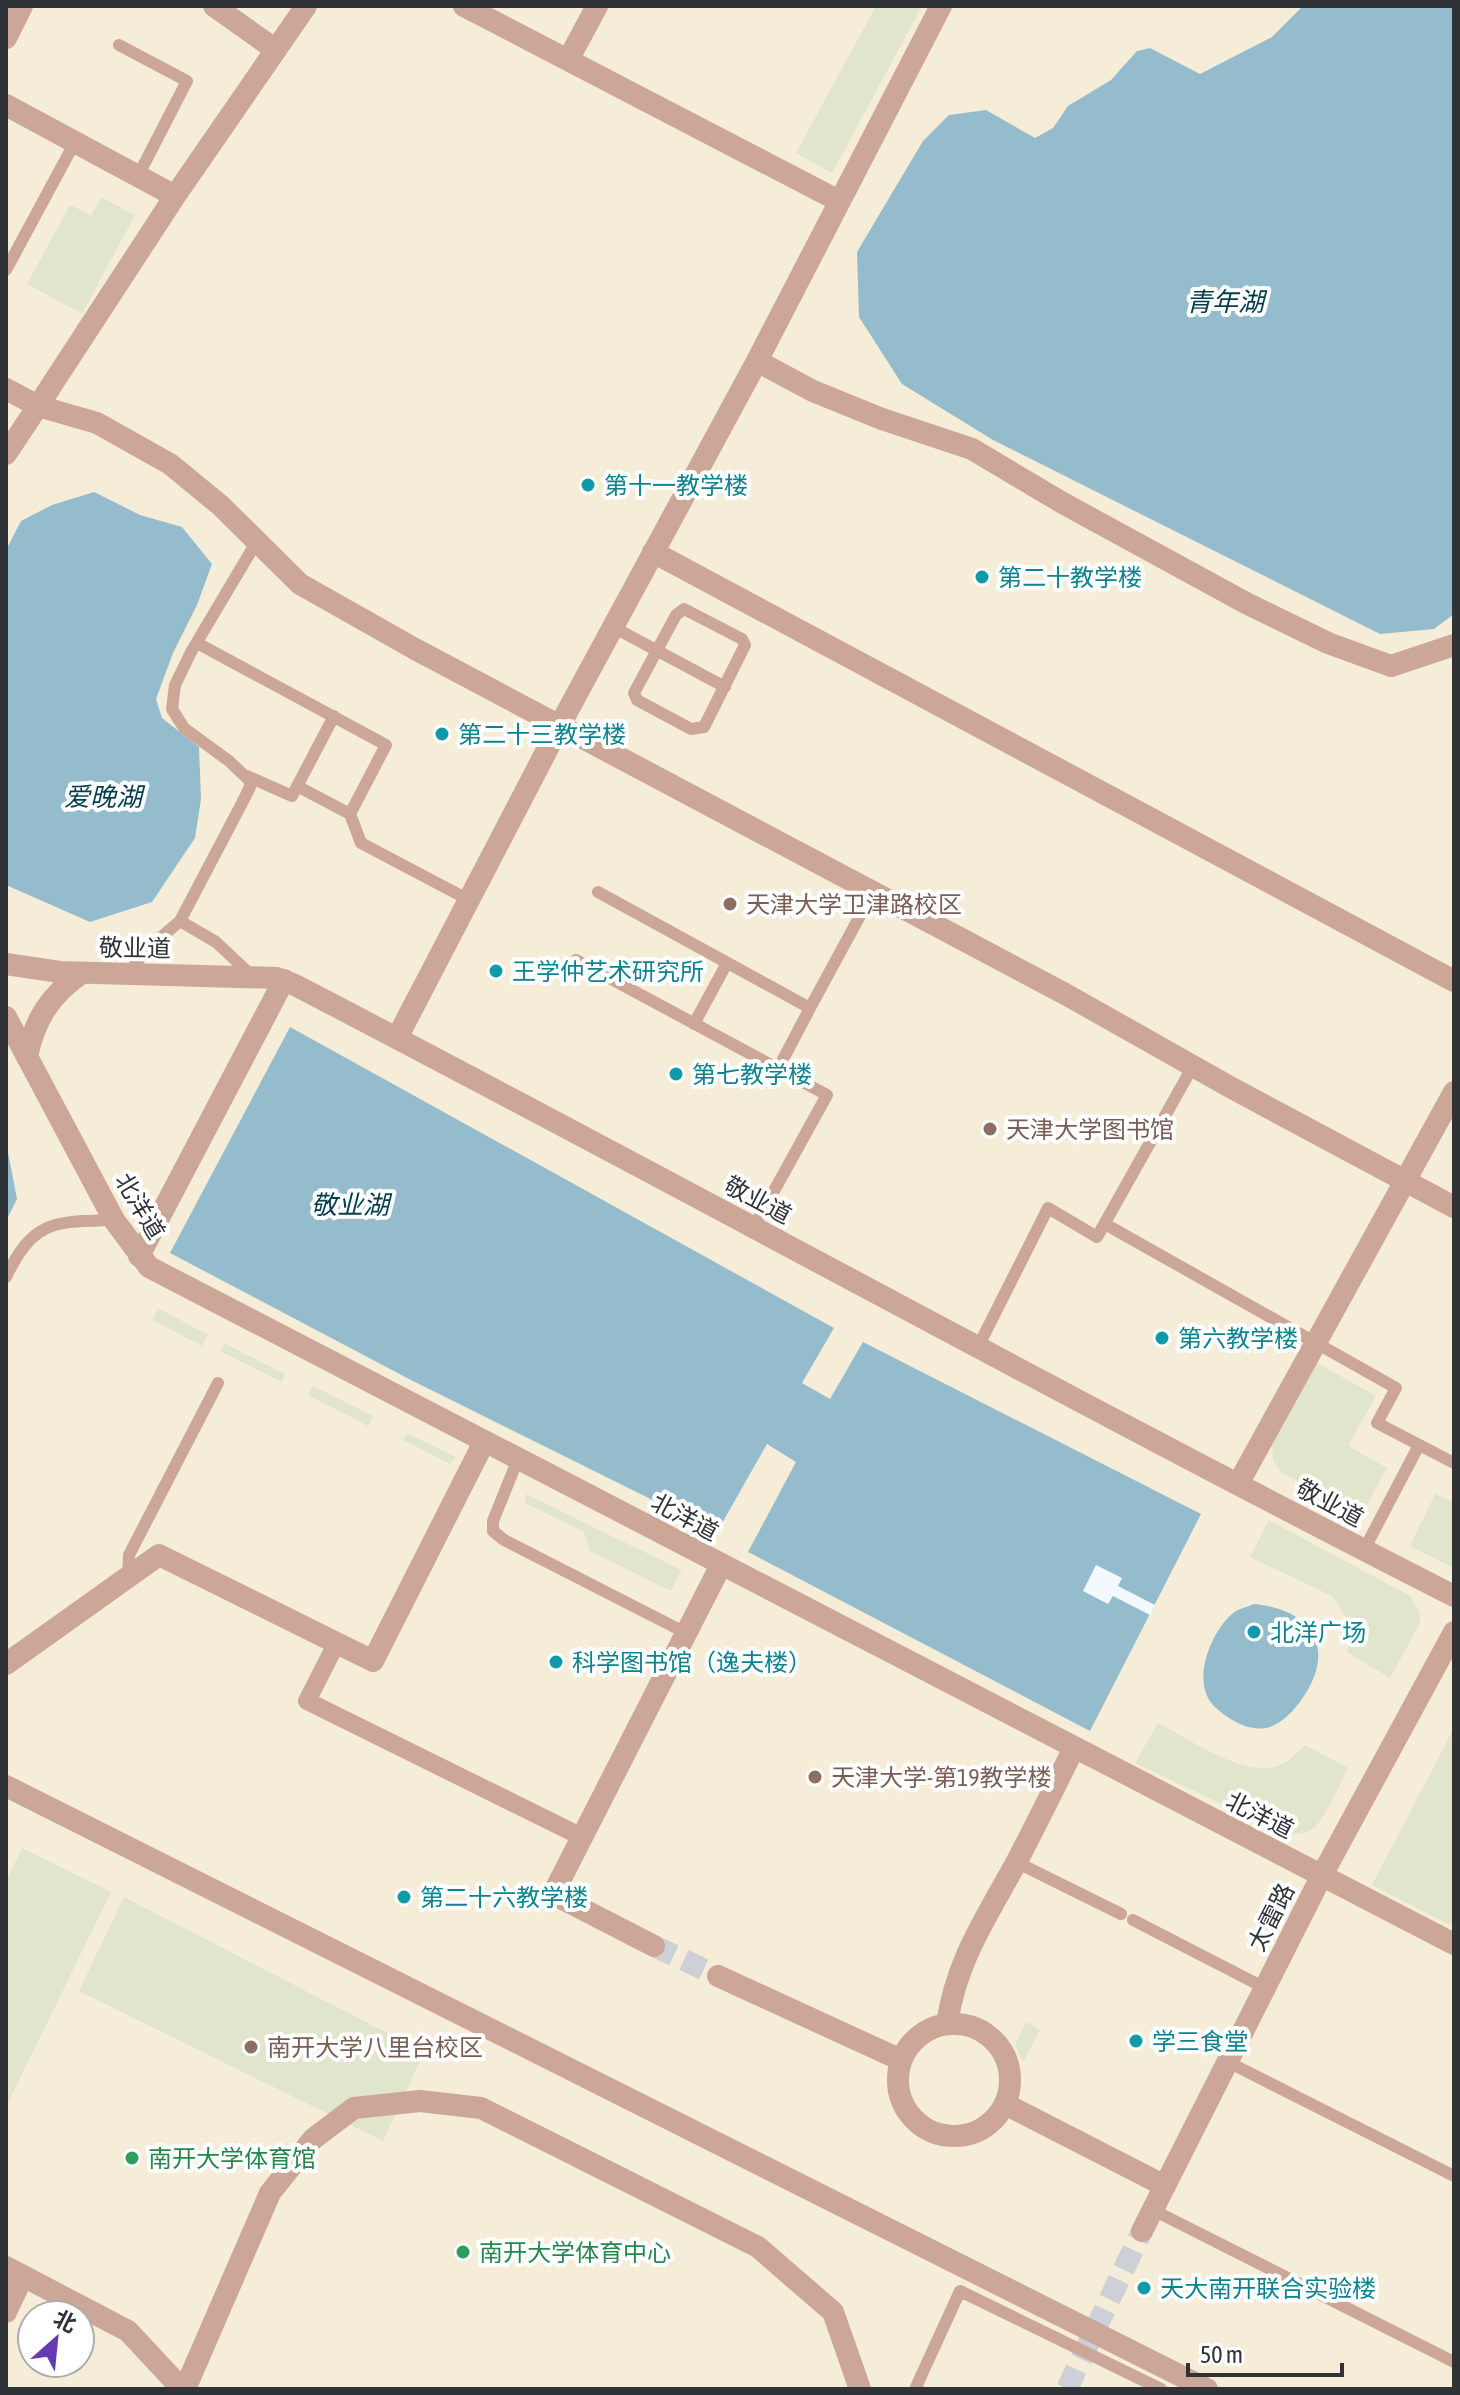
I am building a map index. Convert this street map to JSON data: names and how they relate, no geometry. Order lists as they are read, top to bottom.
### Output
{
  "streets": {
    "street": ["敬业道", "北洋道", "太雷路"]
  },
  "crossings": [
    ["北洋道", "太雷路"]
  ],
  "water": ["青年湖", "爱晚湖", "敬业湖"],
  "places": [
    "第十一教学楼",
    "第二十教学楼",
    "第二十三教学楼",
    "天津大学卫津路校区",
    "王学仲艺术研究所",
    "第七教学楼",
    "天津大学图书馆",
    "第六教学楼",
    "北洋广场",
    "科学图书馆（逸夫楼）",
    "天津大学-第19教学楼",
    "第二十六教学楼",
    "学三食堂",
    "南开大学八里台校区",
    "南开大学体育馆",
    "南开大学体育中心",
    "天大南开联合实验楼"
  ],
  "scale_bar": "50 m",
  "north": "top right"
}
